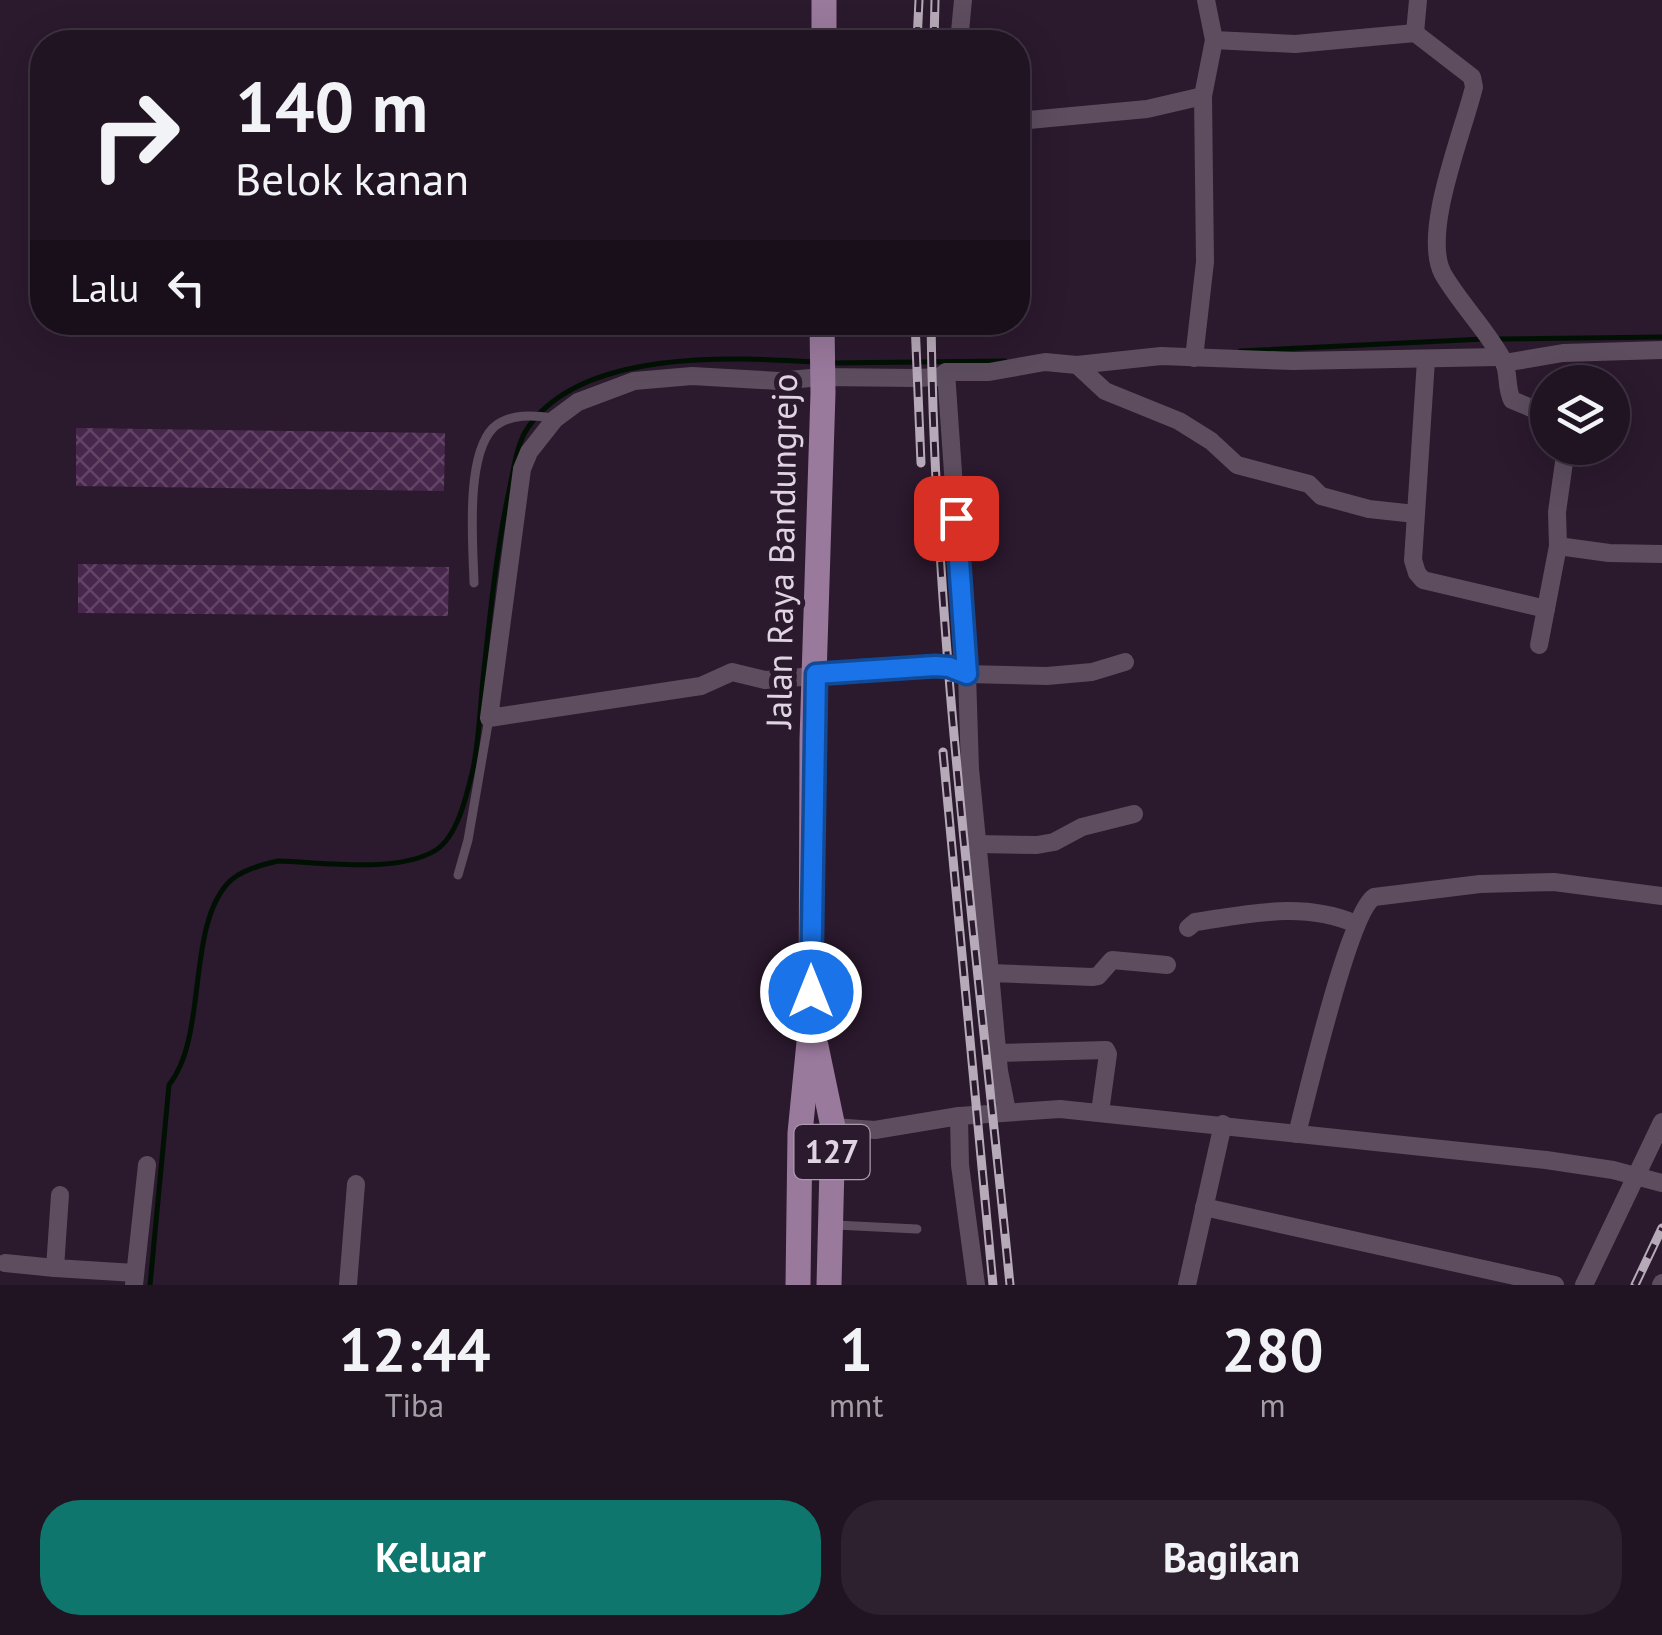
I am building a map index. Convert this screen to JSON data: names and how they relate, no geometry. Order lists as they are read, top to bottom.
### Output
{
  "streets": {
    "main road": ["Jalan Raya Bandungrejo", "127"]
  },
  "page": {
    "turn": ["140 m", "Belok kanan"],
    "then": "Lalu",
    "eta": [
      "12:44",
      "Tiba",
      "1",
      "mnt",
      "280",
      "m"
    ],
    "buttons": ["Keluar", "Bagikan"]
  }
}
